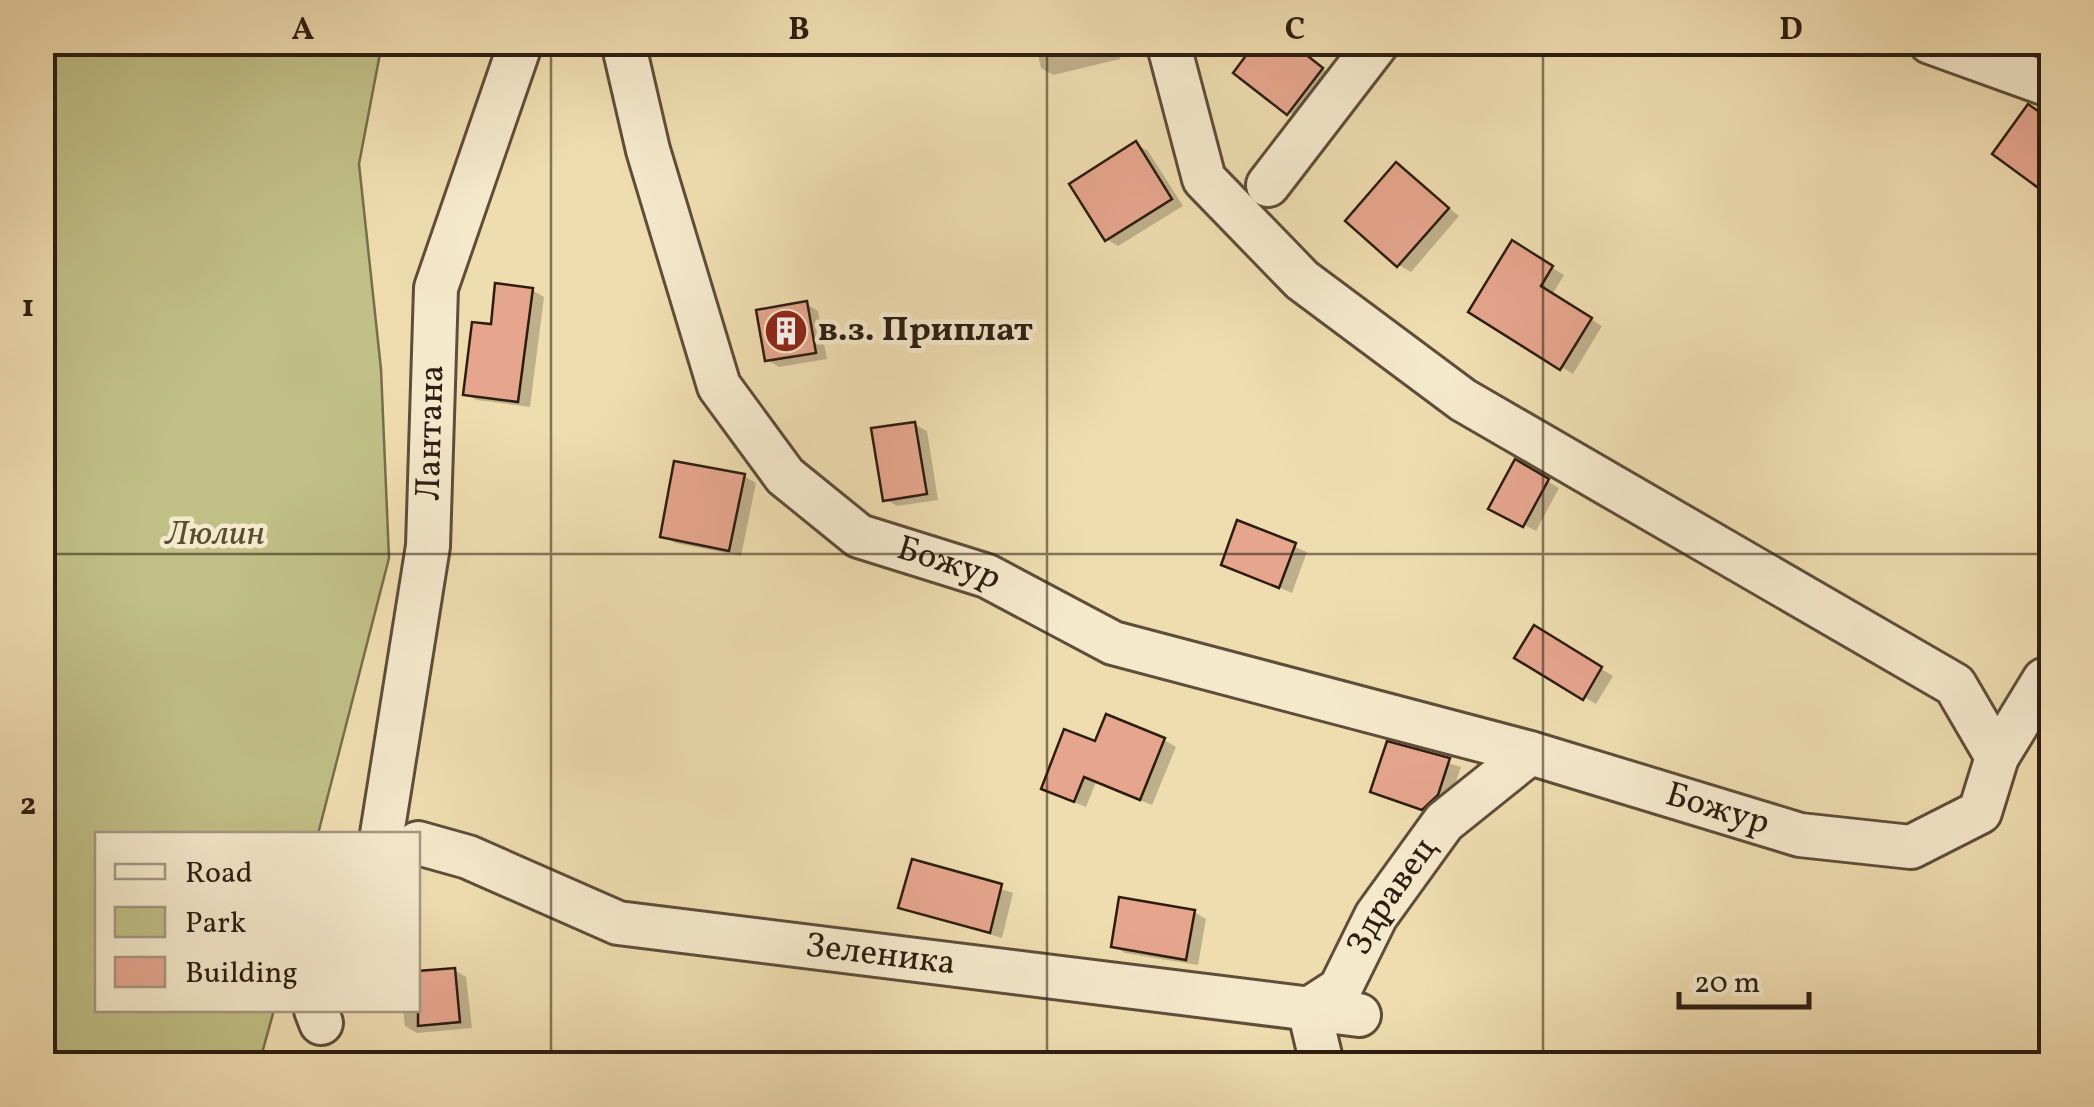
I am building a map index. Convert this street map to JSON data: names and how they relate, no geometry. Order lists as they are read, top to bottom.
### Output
{
  "streets": {
    "street": [
      "Лантана",
      "Божур",
      "Здравец",
      "Зеленика"
    ]
  },
  "crossings": [
    ["Божур", "Здравец"],
    ["Здравец", "Зеленика"]
  ],
  "parks": ["Люлин"],
  "places": {
    "building": ["в.з. Приплат"]
  },
  "legend": ["Road", "Park", "Building"],
  "scale_bar": "20 m",
  "grid": {
    "columns": [
      "A",
      "B",
      "C",
      "D"
    ],
    "rows": ["1", "2"]
  }
}
